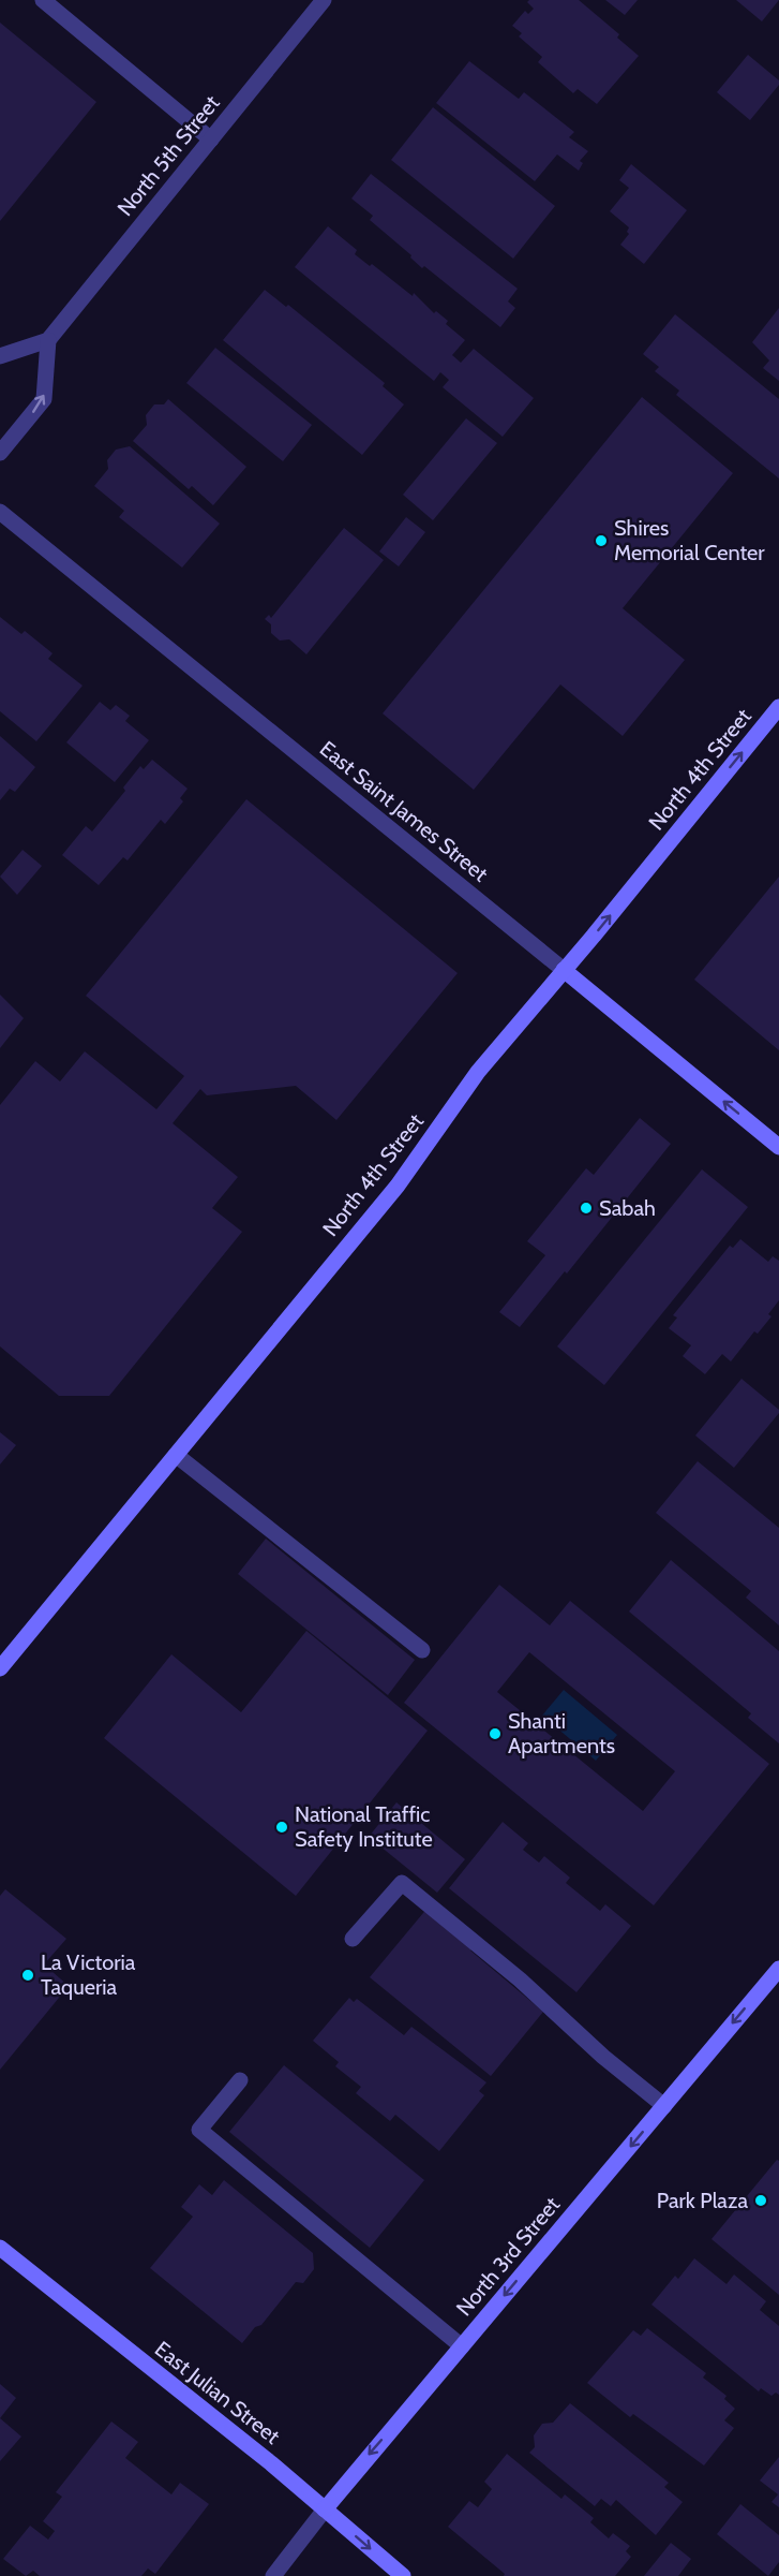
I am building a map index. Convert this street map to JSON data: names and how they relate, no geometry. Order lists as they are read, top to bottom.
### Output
{
  "streets": {
    "main road": [
      "North 4th Street",
      "East Saint James Street",
      "North 3rd Street",
      "East Julian Street"
    ],
    "street": ["North 5th Street"]
  },
  "crossings": [
    ["North 4th Street", "East Saint James Street"],
    ["North 3rd Street", "East Julian Street"]
  ],
  "one_way": ["North 3rd Street"],
  "places": [
    "Shires Memorial Center",
    "Sabah",
    "Shanti Apartments",
    "National Traffic Safety Institute",
    "La Victoria Taqueria",
    "Park Plaza"
  ]
}
